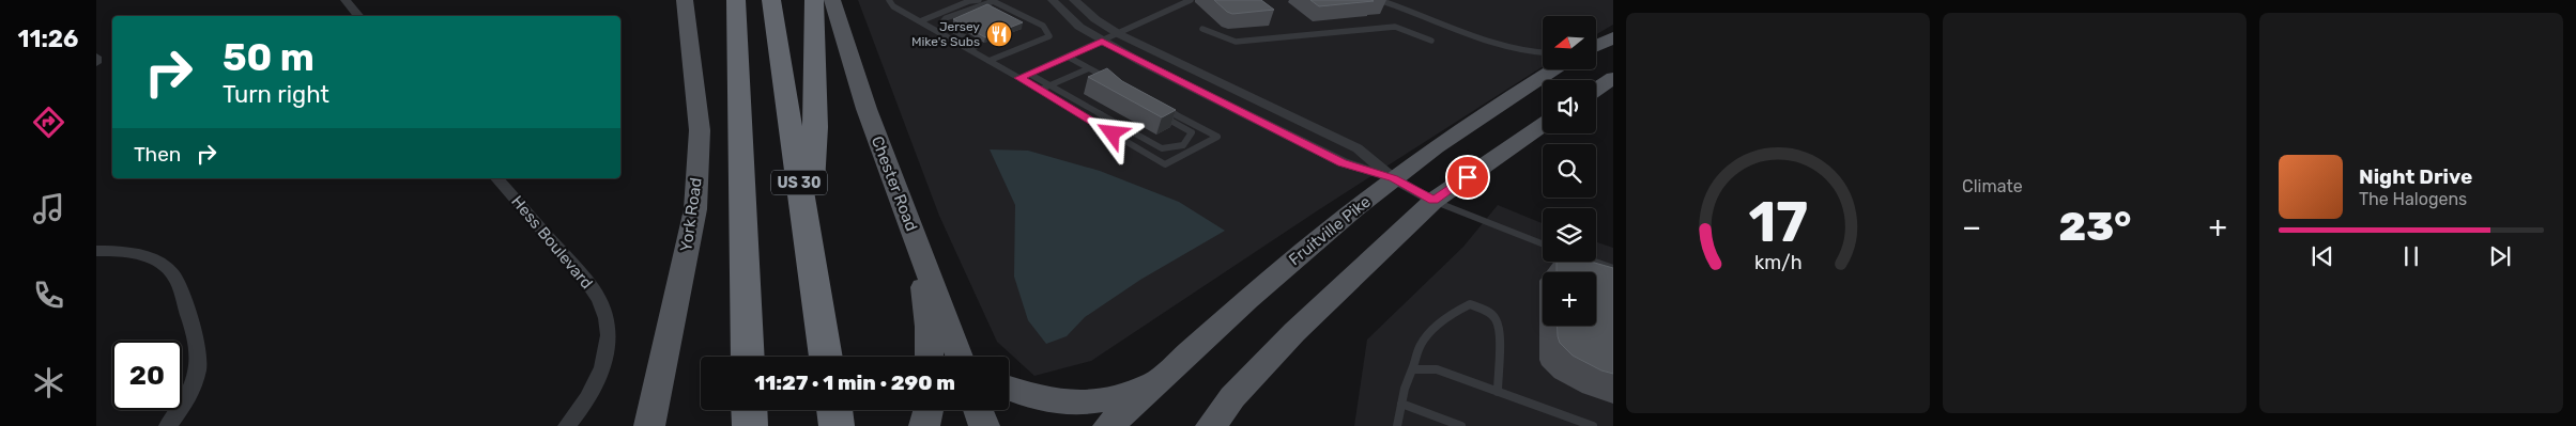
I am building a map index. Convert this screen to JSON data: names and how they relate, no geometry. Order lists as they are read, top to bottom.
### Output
{
  "streets": {
    "highway": ["US 30"],
    "main road": ["Chester Road", "York Road", "Fruitville Pike"],
    "street": ["Hess Boulevard"]
  },
  "places": {
    "restaurant": ["Jersey Mike's Subs"]
  },
  "north": "left",
  "page": {
    "tabs": "11:26",
    "tile": "Climate",
    "map_buttons": "+",
    "turn": ["50 m", "Turn right"],
    "then": "Then",
    "song": ["Night Drive", "The Halogens"],
    "heat": ["−", "23°", "+"],
    "limit": "20",
    "trip": "11:27 · 1 min · 290 m",
    "gauge": ["17", "km/h"]
  }
}
